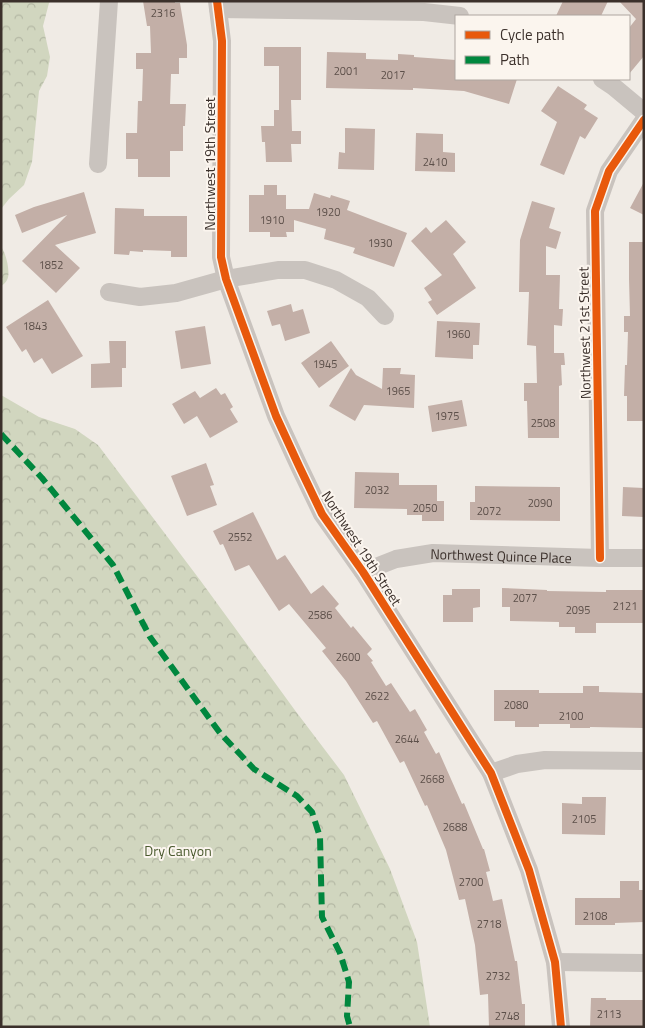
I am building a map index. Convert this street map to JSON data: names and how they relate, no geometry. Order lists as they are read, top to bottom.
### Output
{
  "streets": {
    "street": ["Northwest 19th Street", "Northwest 21st Street", "Northwest Quince Place"]
  },
  "crossings": [
    ["Northwest 19th Street", "Northwest Quince Place"],
    ["Northwest 21st Street", "Northwest Quince Place"]
  ],
  "parks": ["Dry Canyon"],
  "house_numbers": [
    "2316",
    "2001",
    "2017",
    "2410",
    "1920",
    "1910",
    "1930",
    "1852",
    "1843",
    "1960",
    "1945",
    "1965",
    "1975",
    "2508",
    "2032",
    "2090",
    "2050",
    "2072",
    "2552",
    "2077",
    "2121",
    "2095",
    "2586",
    "2600",
    "2622",
    "2080",
    "2100",
    "2644",
    "2668",
    "2105",
    "2688",
    "2700",
    "2108",
    "2718",
    "2732",
    "2113",
    "2748"
  ],
  "legend": ["Cycle path", "Path"]
}
